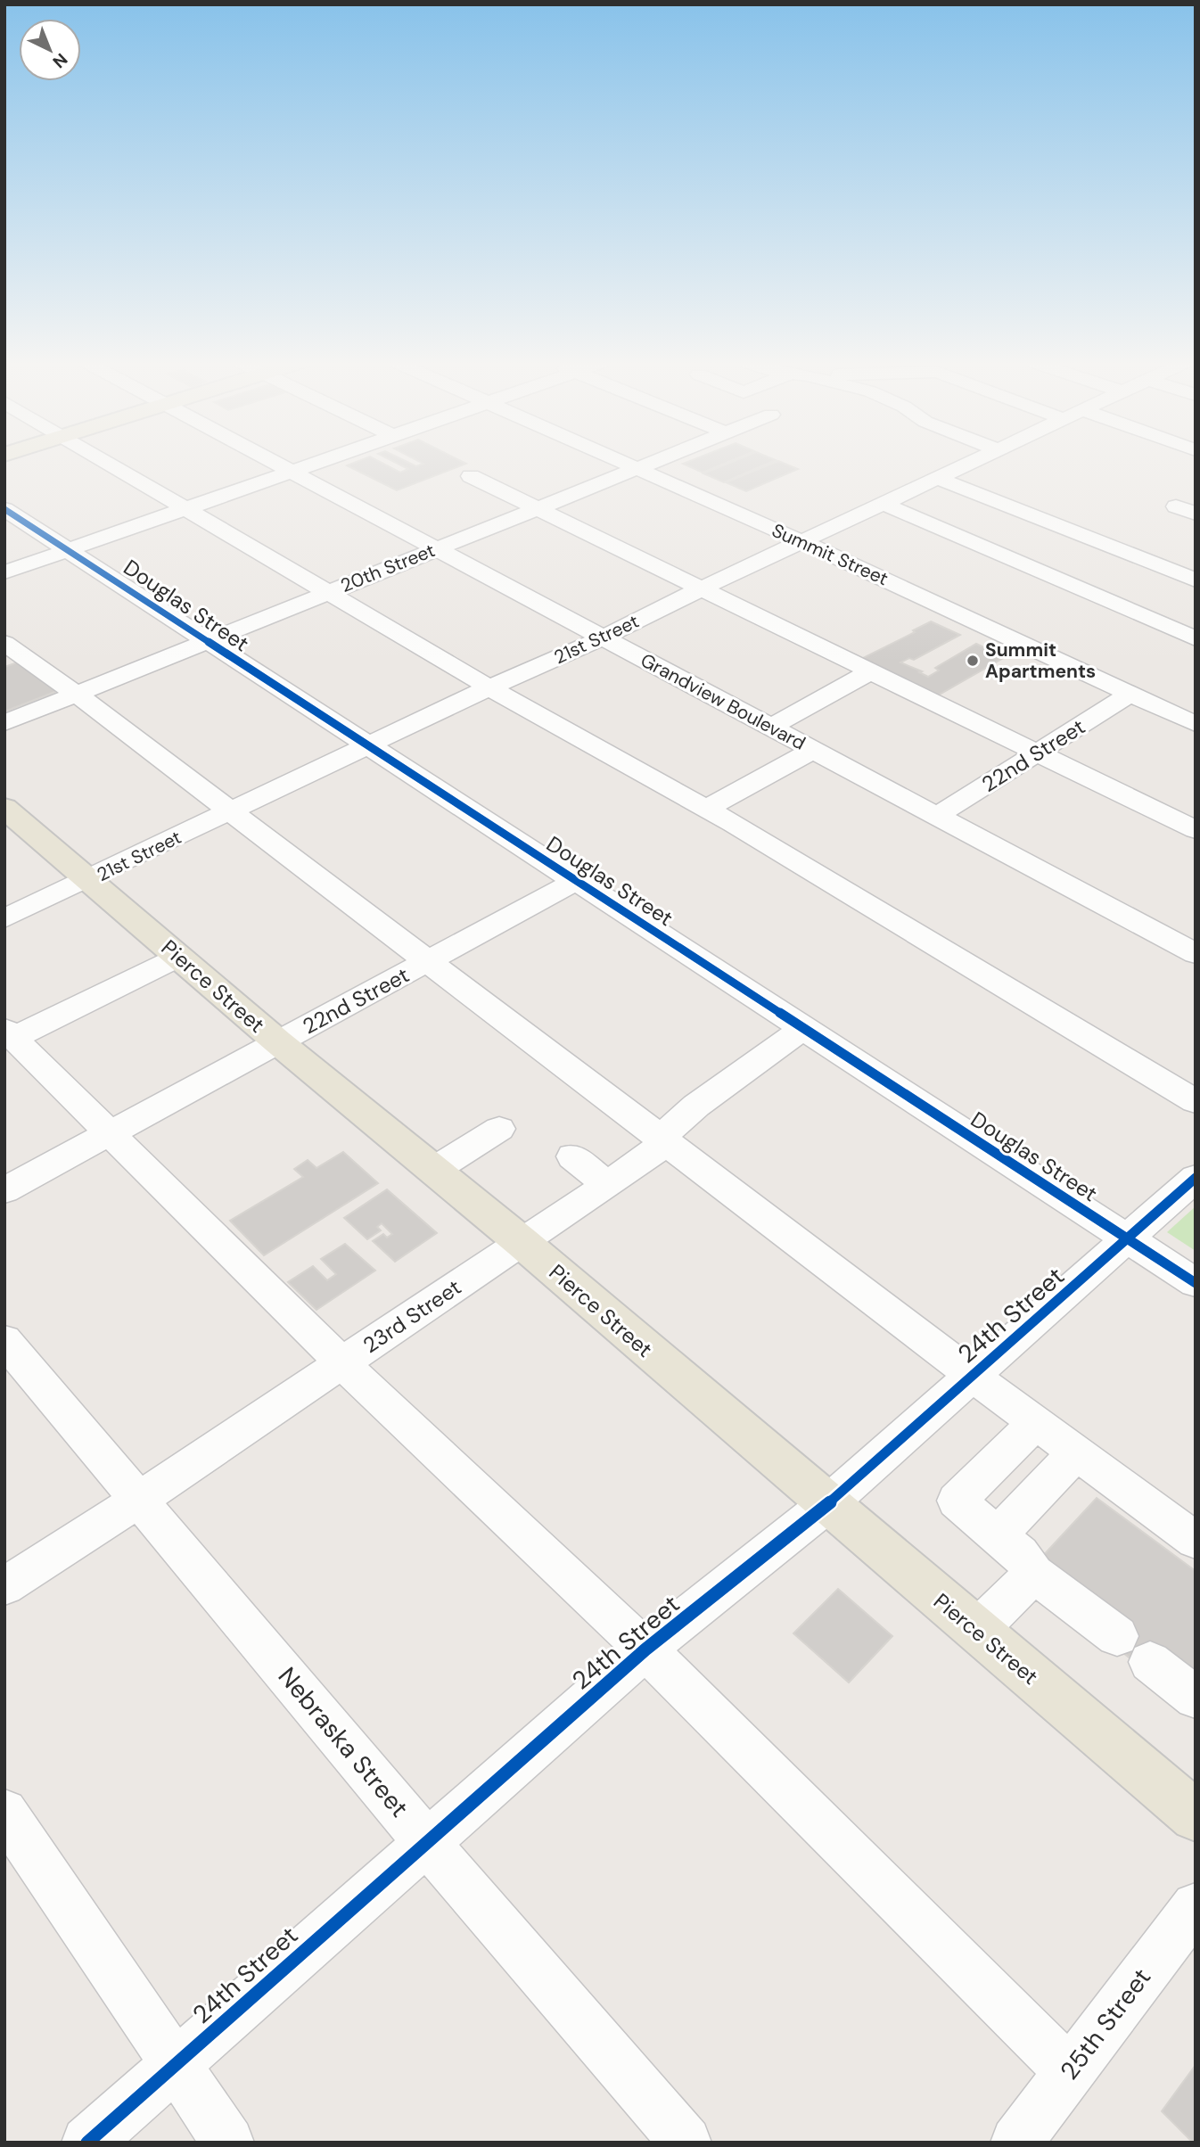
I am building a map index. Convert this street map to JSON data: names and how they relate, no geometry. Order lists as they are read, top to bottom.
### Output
{
  "streets": {
    "main road": ["Pierce Street"],
    "street": [
      "Summit Street",
      "20th Street",
      "Douglas Street",
      "21st Street",
      "Grandview Boulevard",
      "22nd Street",
      "24th Street",
      "23rd Street",
      "Nebraska Street",
      "25th Street"
    ]
  },
  "crossings": [
    ["Summit Street", "20th Street"],
    ["Summit Street", "21st Street"],
    ["Summit Street", "22nd Street"],
    ["20th Street", "Douglas Street"],
    ["20th Street", "Grandview Boulevard"],
    ["Douglas Street", "21st Street"],
    ["Douglas Street", "22nd Street"],
    ["Douglas Street", "24th Street"],
    ["Douglas Street", "23rd Street"],
    ["21st Street", "Grandview Boulevard"],
    ["21st Street", "Pierce Street"],
    ["Grandview Boulevard", "22nd Street"],
    ["22nd Street", "Pierce Street"],
    ["Pierce Street", "24th Street"],
    ["Pierce Street", "23rd Street"],
    ["24th Street", "Nebraska Street"],
    ["23rd Street", "Nebraska Street"]
  ],
  "places": ["Summit Apartments"],
  "north": "bottom right"
}
